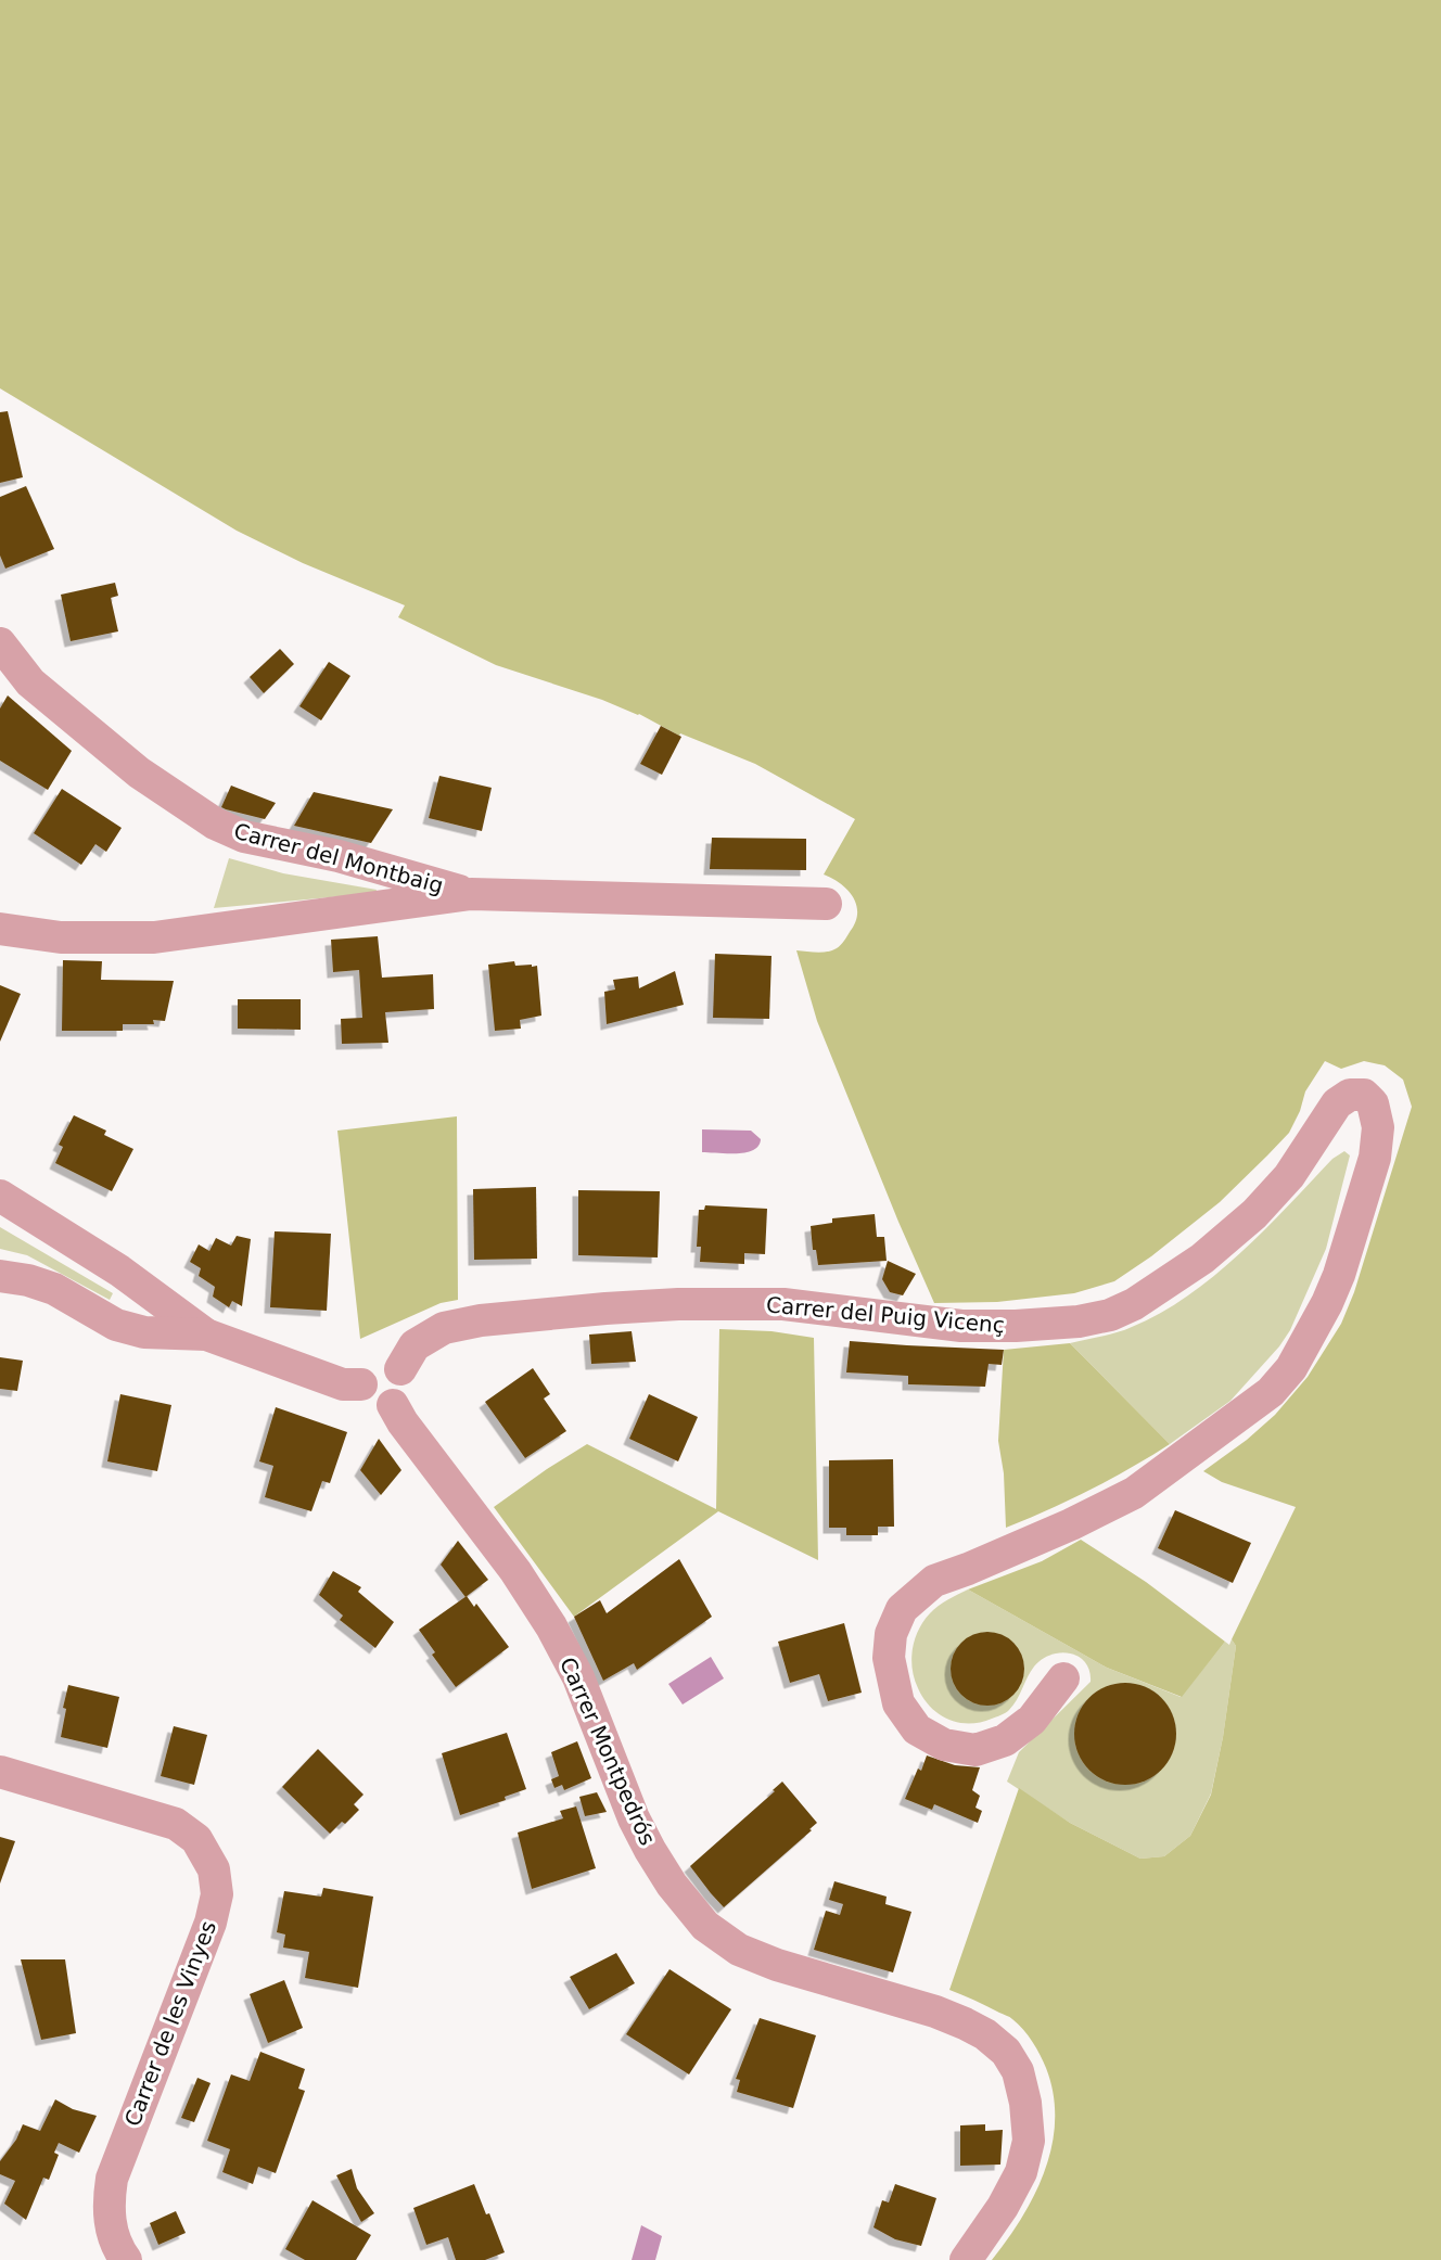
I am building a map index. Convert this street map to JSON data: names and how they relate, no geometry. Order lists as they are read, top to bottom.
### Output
{
  "streets": {
    "street": [
      "Carrer del Montbaig",
      "Carrer del Puig Vicenç",
      "Carrer Montpedrós",
      "Carrer de les Vinyes"
    ]
  },
  "crossings": [
    ["Carrer del Puig Vicenç", "Carrer Montpedrós"]
  ]
}
